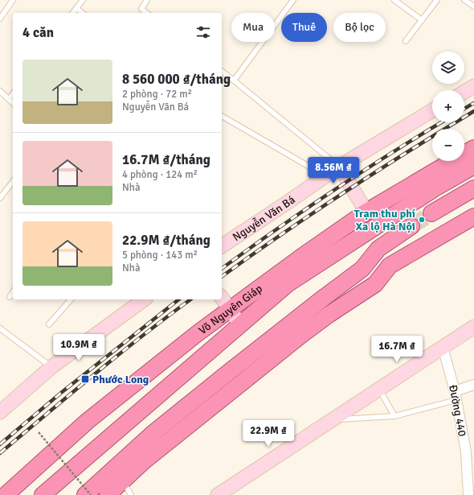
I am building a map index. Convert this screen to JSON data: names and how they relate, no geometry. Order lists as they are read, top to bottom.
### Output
{
  "streets": {
    "highway": ["Võ Nguyên Giáp"],
    "main road": ["Nguyễn Văn Bá"],
    "street": ["Đường 440"]
  },
  "places": {
    "other": ["Trạm thu phí Xa lộ Hà Nội"],
    "transit": ["Phước Long"]
  },
  "page": {
    "chip": ["Mua", "Thuê", "Bộ lọc"],
    "heading": "4 căn",
    "map_buttons": ["+", "−"],
    "list": [
      {
        "name": "8 560 000 ₫/tháng",
        "note": "2 phòng · 72 m² · Nguyễn Văn Bá"
      },
      {
        "name": "16.7M ₫/tháng",
        "note": "4 phòng · 124 m² · Nhà"
      },
      {
        "name": "22.9M ₫/tháng",
        "note": "5 phòng · 143 m² · Nhà"
      }
    ],
    "price": [
      "8.56M ₫",
      "10.9M ₫",
      "16.7M ₫",
      "22.9M ₫"
    ]
  }
}
